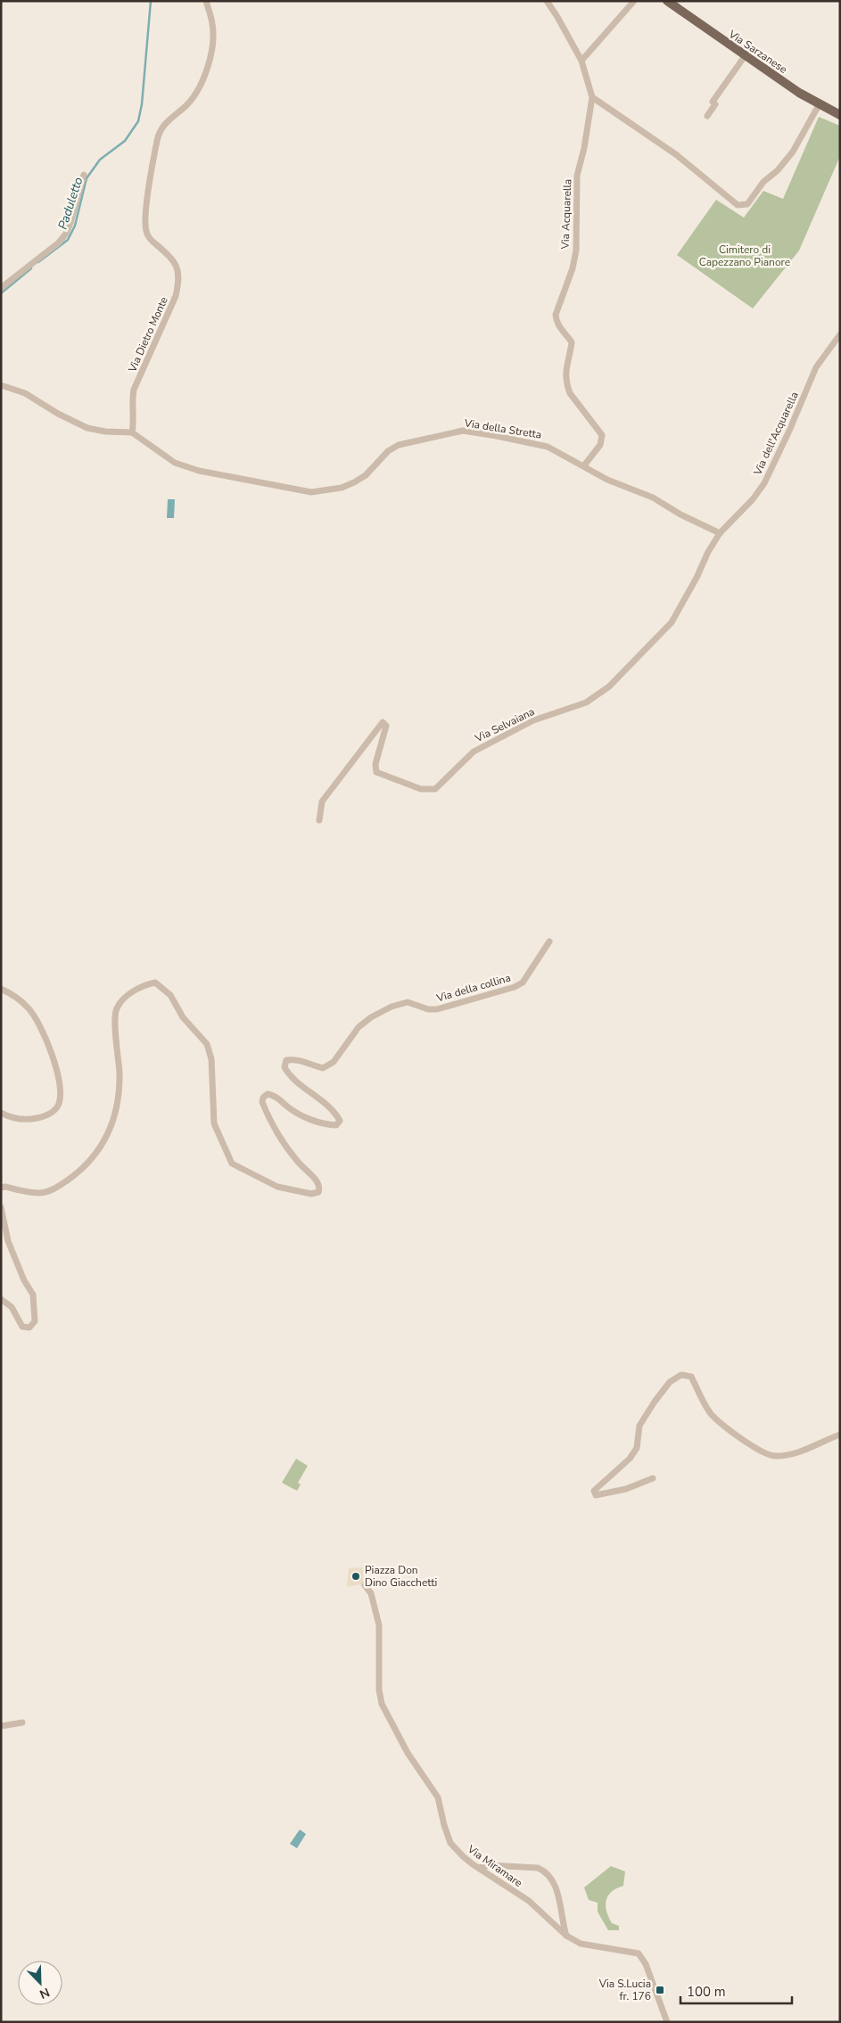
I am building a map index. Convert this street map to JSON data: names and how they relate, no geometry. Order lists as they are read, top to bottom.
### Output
{
  "streets": {
    "main road": ["Via Sarzanese"],
    "street": [
      "Via Acquarella",
      "Via Dietro Monte",
      "Via della Stretta",
      "Via dell'Acquarella",
      "Via Selvaiana",
      "Via della collina",
      "Via Miramare"
    ]
  },
  "crossings": [
    ["Via Acquarella", "Via della Stretta"],
    ["Via Dietro Monte", "Via della Stretta"],
    ["Via della Stretta", "Via dell'Acquarella"],
    ["Via della Stretta", "Via Selvaiana"],
    ["Via dell'Acquarella", "Via Selvaiana"]
  ],
  "water": ["Paduletto"],
  "parks": ["Cimitero di Capezzano Pianore"],
  "places": {
    "other": ["Piazza Don Dino Giacchetti"],
    "transit": ["Via S.Lucia fr. 176"]
  },
  "scale_bar": "100 m",
  "north": "bottom right"
}
